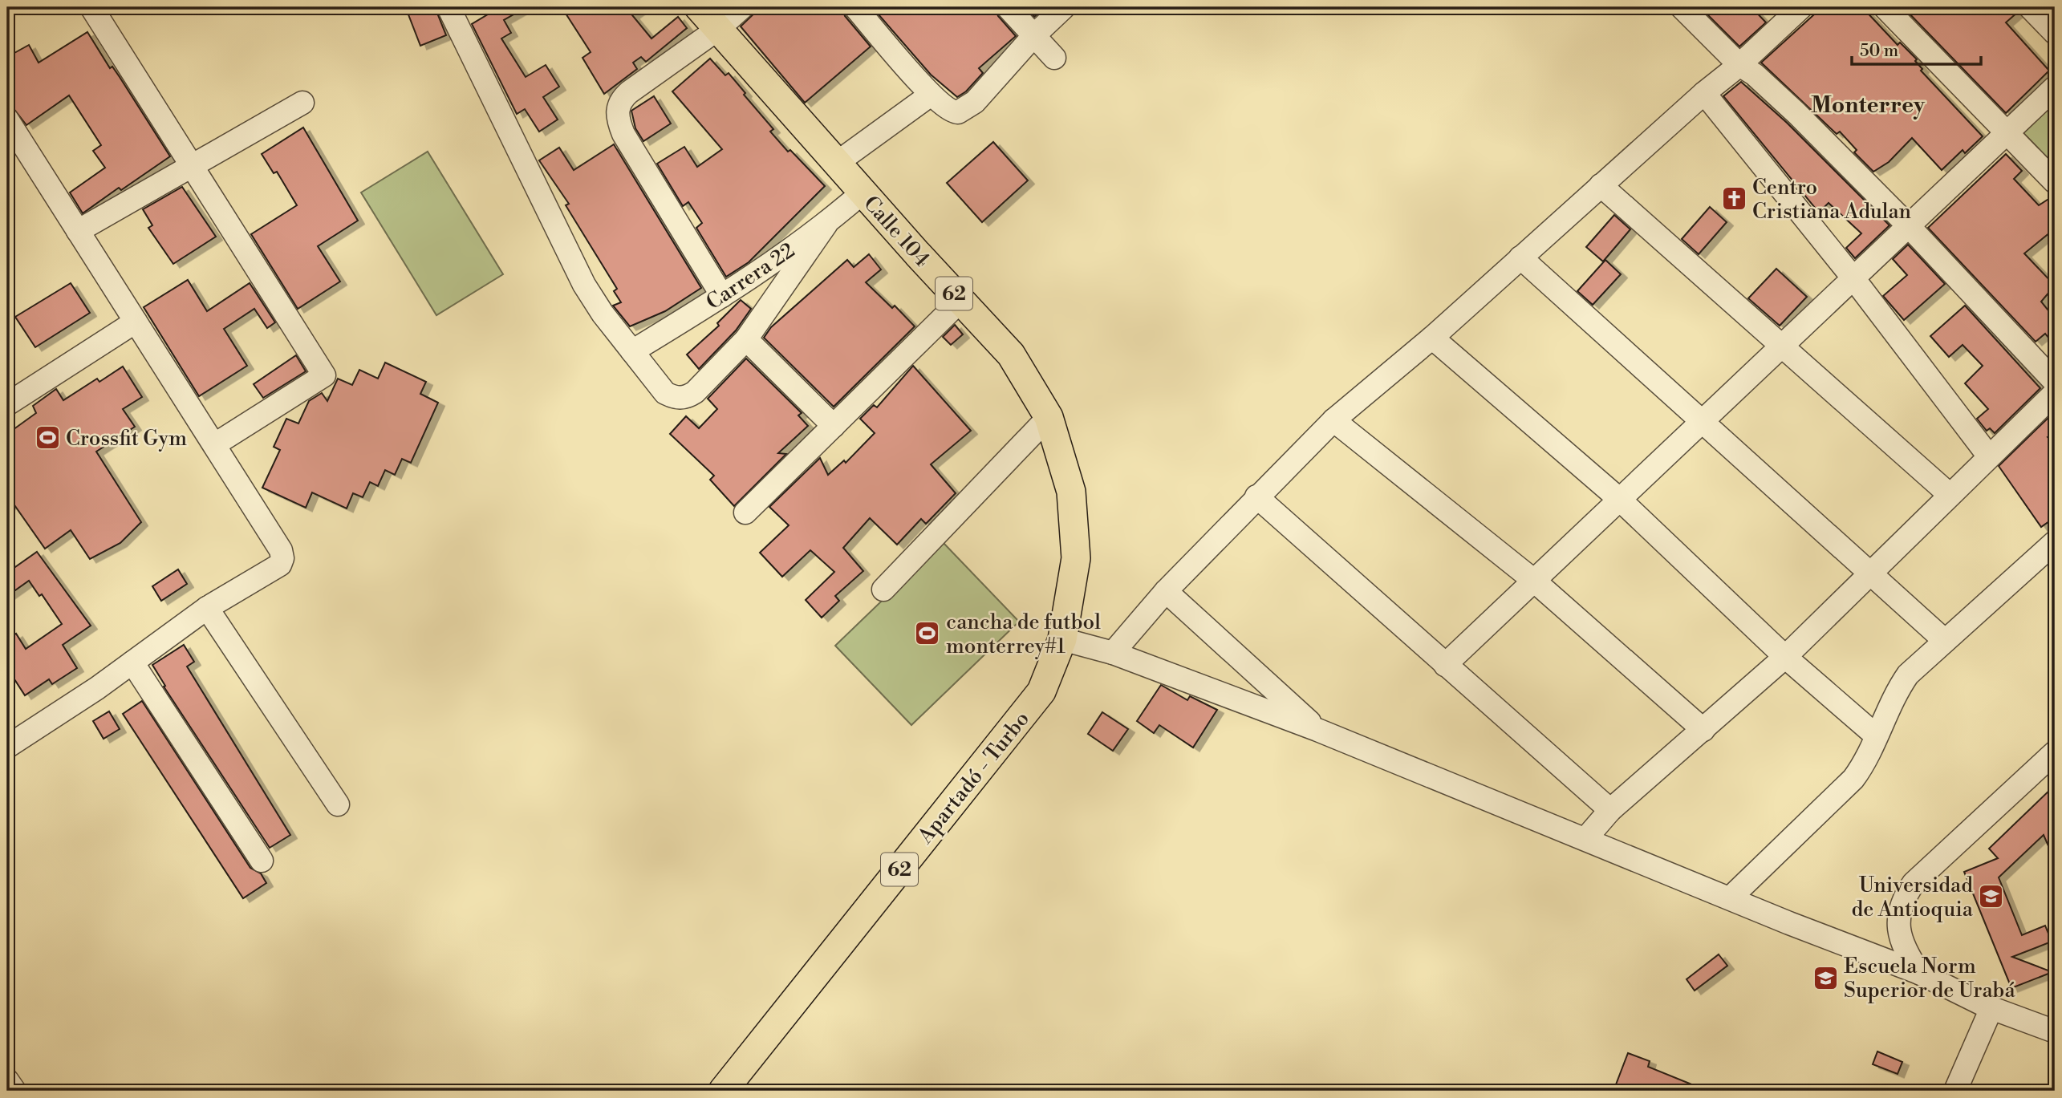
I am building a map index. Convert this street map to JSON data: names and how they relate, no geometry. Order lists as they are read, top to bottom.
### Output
{
  "streets": {
    "main road": ["Calle 104", "62", "Apartadó - Turbo"],
    "street": ["Carrera 22"]
  },
  "crossings": [
    ["Calle 104", "Carrera 22"],
    ["Calle 104", "Apartadó - Turbo"]
  ],
  "districts": ["Monterrey"],
  "places": {
    "church": ["Centro Cristiana Adulan"],
    "sports": ["Crossfit Gym", "cancha de futbol monterrey#1"],
    "school or university": ["Universidad de Antioquia", "Escuela Norm Superior de Urabá"]
  },
  "scale_bar": "50 m"
}
